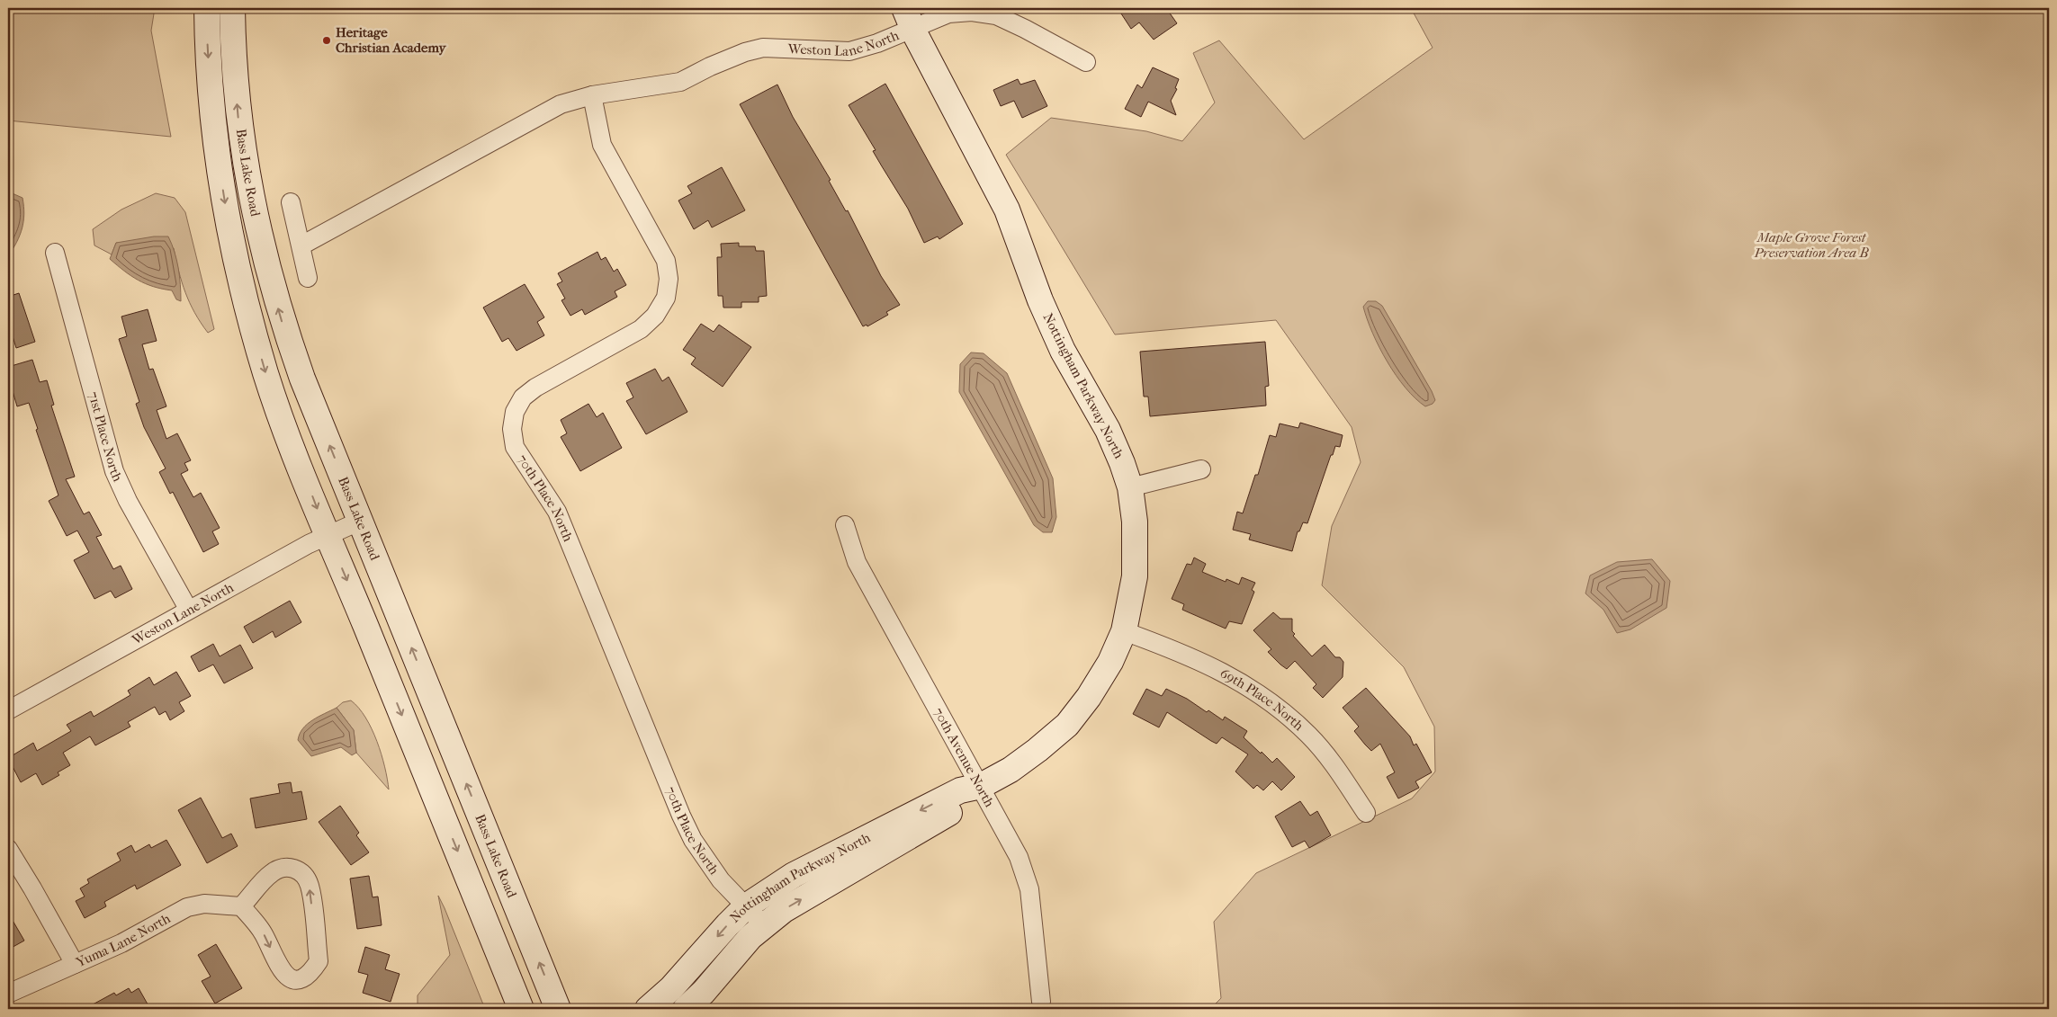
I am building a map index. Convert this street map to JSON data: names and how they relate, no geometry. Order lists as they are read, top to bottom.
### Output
{
  "streets": {
    "main road": ["Bass Lake Road", "Nottingham Parkway North"],
    "street": [
      "Weston Lane North",
      "71st Place North",
      "70th Place North",
      "69th Place North",
      "70th Avenue North",
      "Yuma Lane North"
    ]
  },
  "crossings": [
    ["Weston Lane North", "Bass Lake Road"],
    ["Weston Lane North", "Nottingham Parkway North"],
    ["Weston Lane North", "71st Place North"],
    ["Weston Lane North", "70th Place North"],
    ["Nottingham Parkway North", "70th Place North"],
    ["Nottingham Parkway North", "69th Place North"],
    ["Nottingham Parkway North", "70th Avenue North"]
  ],
  "parks": ["Maple Grove Forest Preservation Area B"],
  "places": ["Heritage Christian Academy"]
}
